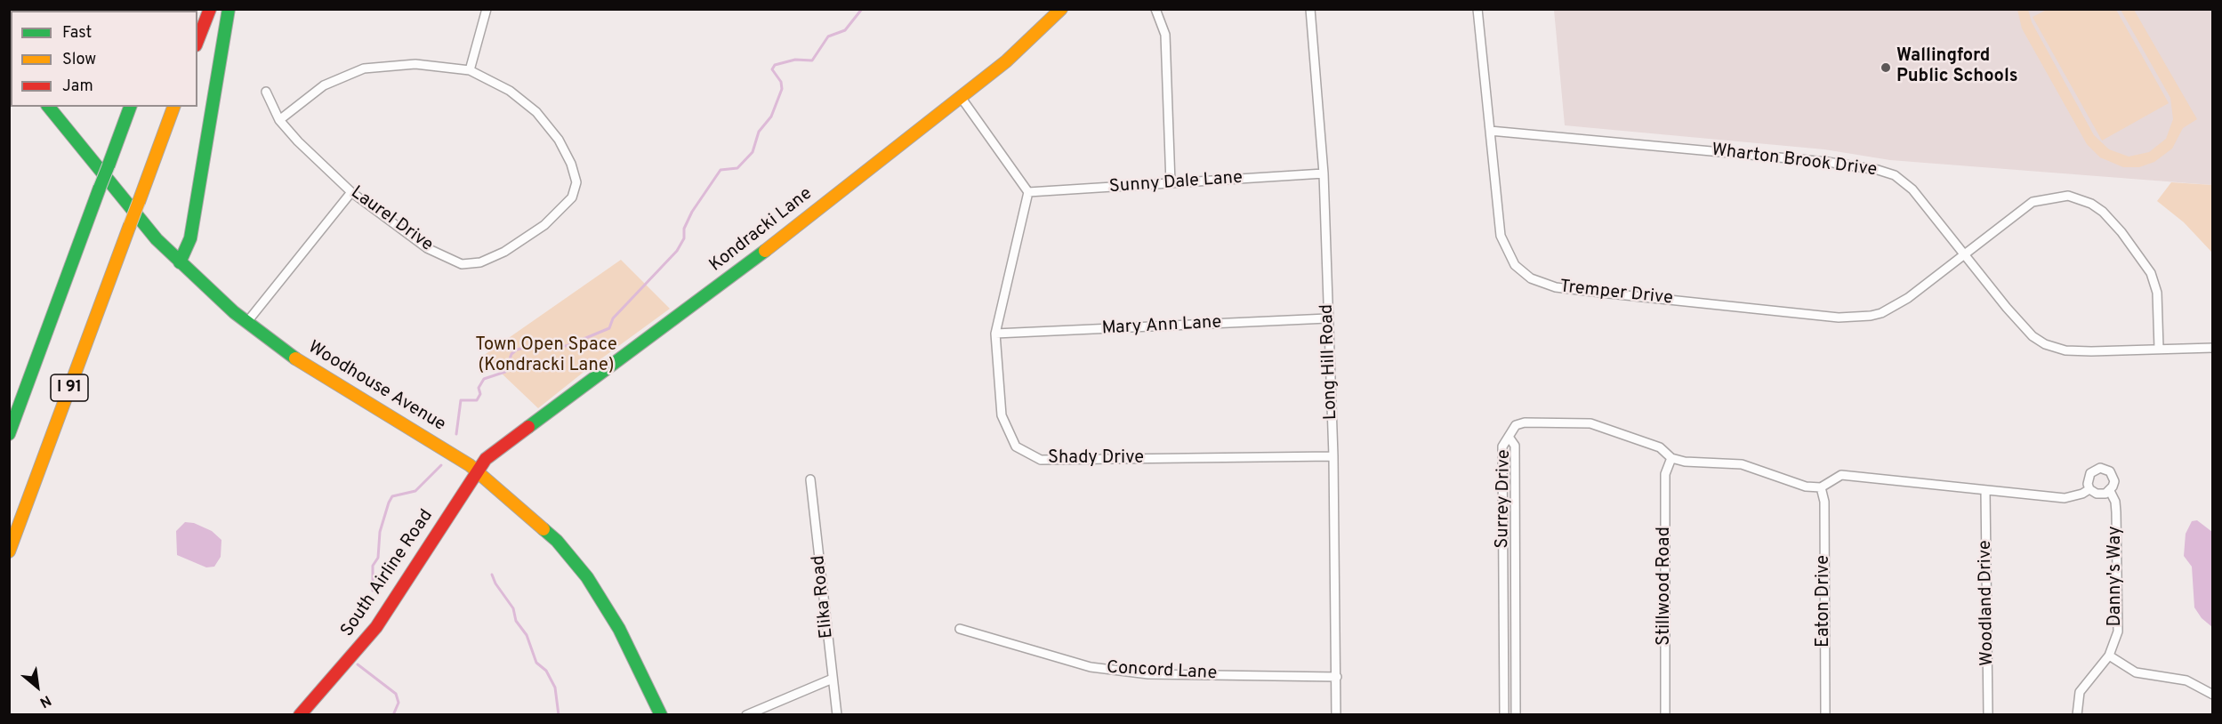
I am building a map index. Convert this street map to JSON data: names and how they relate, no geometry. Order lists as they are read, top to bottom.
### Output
{
  "streets": {
    "main road": [
      "Kondracki Lane",
      "Woodhouse Avenue",
      "I 91",
      "South Airline Road"
    ],
    "street": [
      "Wharton Brook Drive",
      "Sunny Dale Lane",
      "Laurel Drive",
      "Tremper Drive",
      "Mary Ann Lane",
      "Long Hill Road",
      "Shady Drive",
      "Surrey Drive",
      "Danny's Way",
      "Stillwood Road",
      "Elika Road",
      "Eaton Drive",
      "Woodland Drive",
      "Concord Lane"
    ]
  },
  "crossings": [
    ["Wharton Brook Drive", "Tremper Drive"],
    ["Sunny Dale Lane", "Long Hill Road"],
    ["Sunny Dale Lane", "Shady Drive"],
    ["Kondracki Lane", "Woodhouse Avenue"],
    ["Kondracki Lane", "South Airline Road"],
    ["Mary Ann Lane", "Long Hill Road"],
    ["Mary Ann Lane", "Shady Drive"],
    ["Long Hill Road", "Shady Drive"],
    ["Long Hill Road", "Concord Lane"],
    ["Woodhouse Avenue", "South Airline Road"]
  ],
  "parks": ["Town Open Space (Kondracki Lane)"],
  "places": ["Wallingford Public Schools"],
  "legend": ["Fast", "Slow", "Jam"],
  "north": "bottom right"
}
